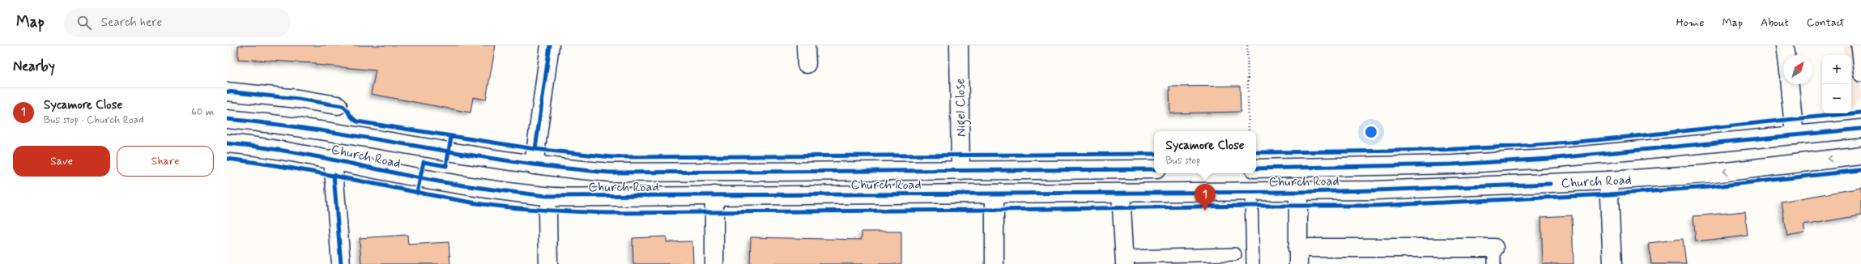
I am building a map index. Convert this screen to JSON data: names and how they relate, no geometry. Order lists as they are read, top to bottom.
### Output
{
  "streets": {
    "main road": ["Nigel Close", "Church Road"]
  },
  "crossings": [
    ["Nigel Close", "Church Road"]
  ],
  "north": "top right",
  "page": {
    "header": "Map",
    "search": "Search here",
    "nav": [
      "Home",
      "Map",
      "About",
      "Contact"
    ],
    "heading": "Nearby",
    "map_buttons": ["+", "−"],
    "list": [
      {
        "mark": "1",
        "name": "Sycamore Close",
        "note": "Bus stop · Church Road",
        "value": "60 m"
      }
    ],
    "popup": ["Sycamore Close", "Bus stop"],
    "buttons": ["Save", "Share"],
    "pins": "1"
  }
}
